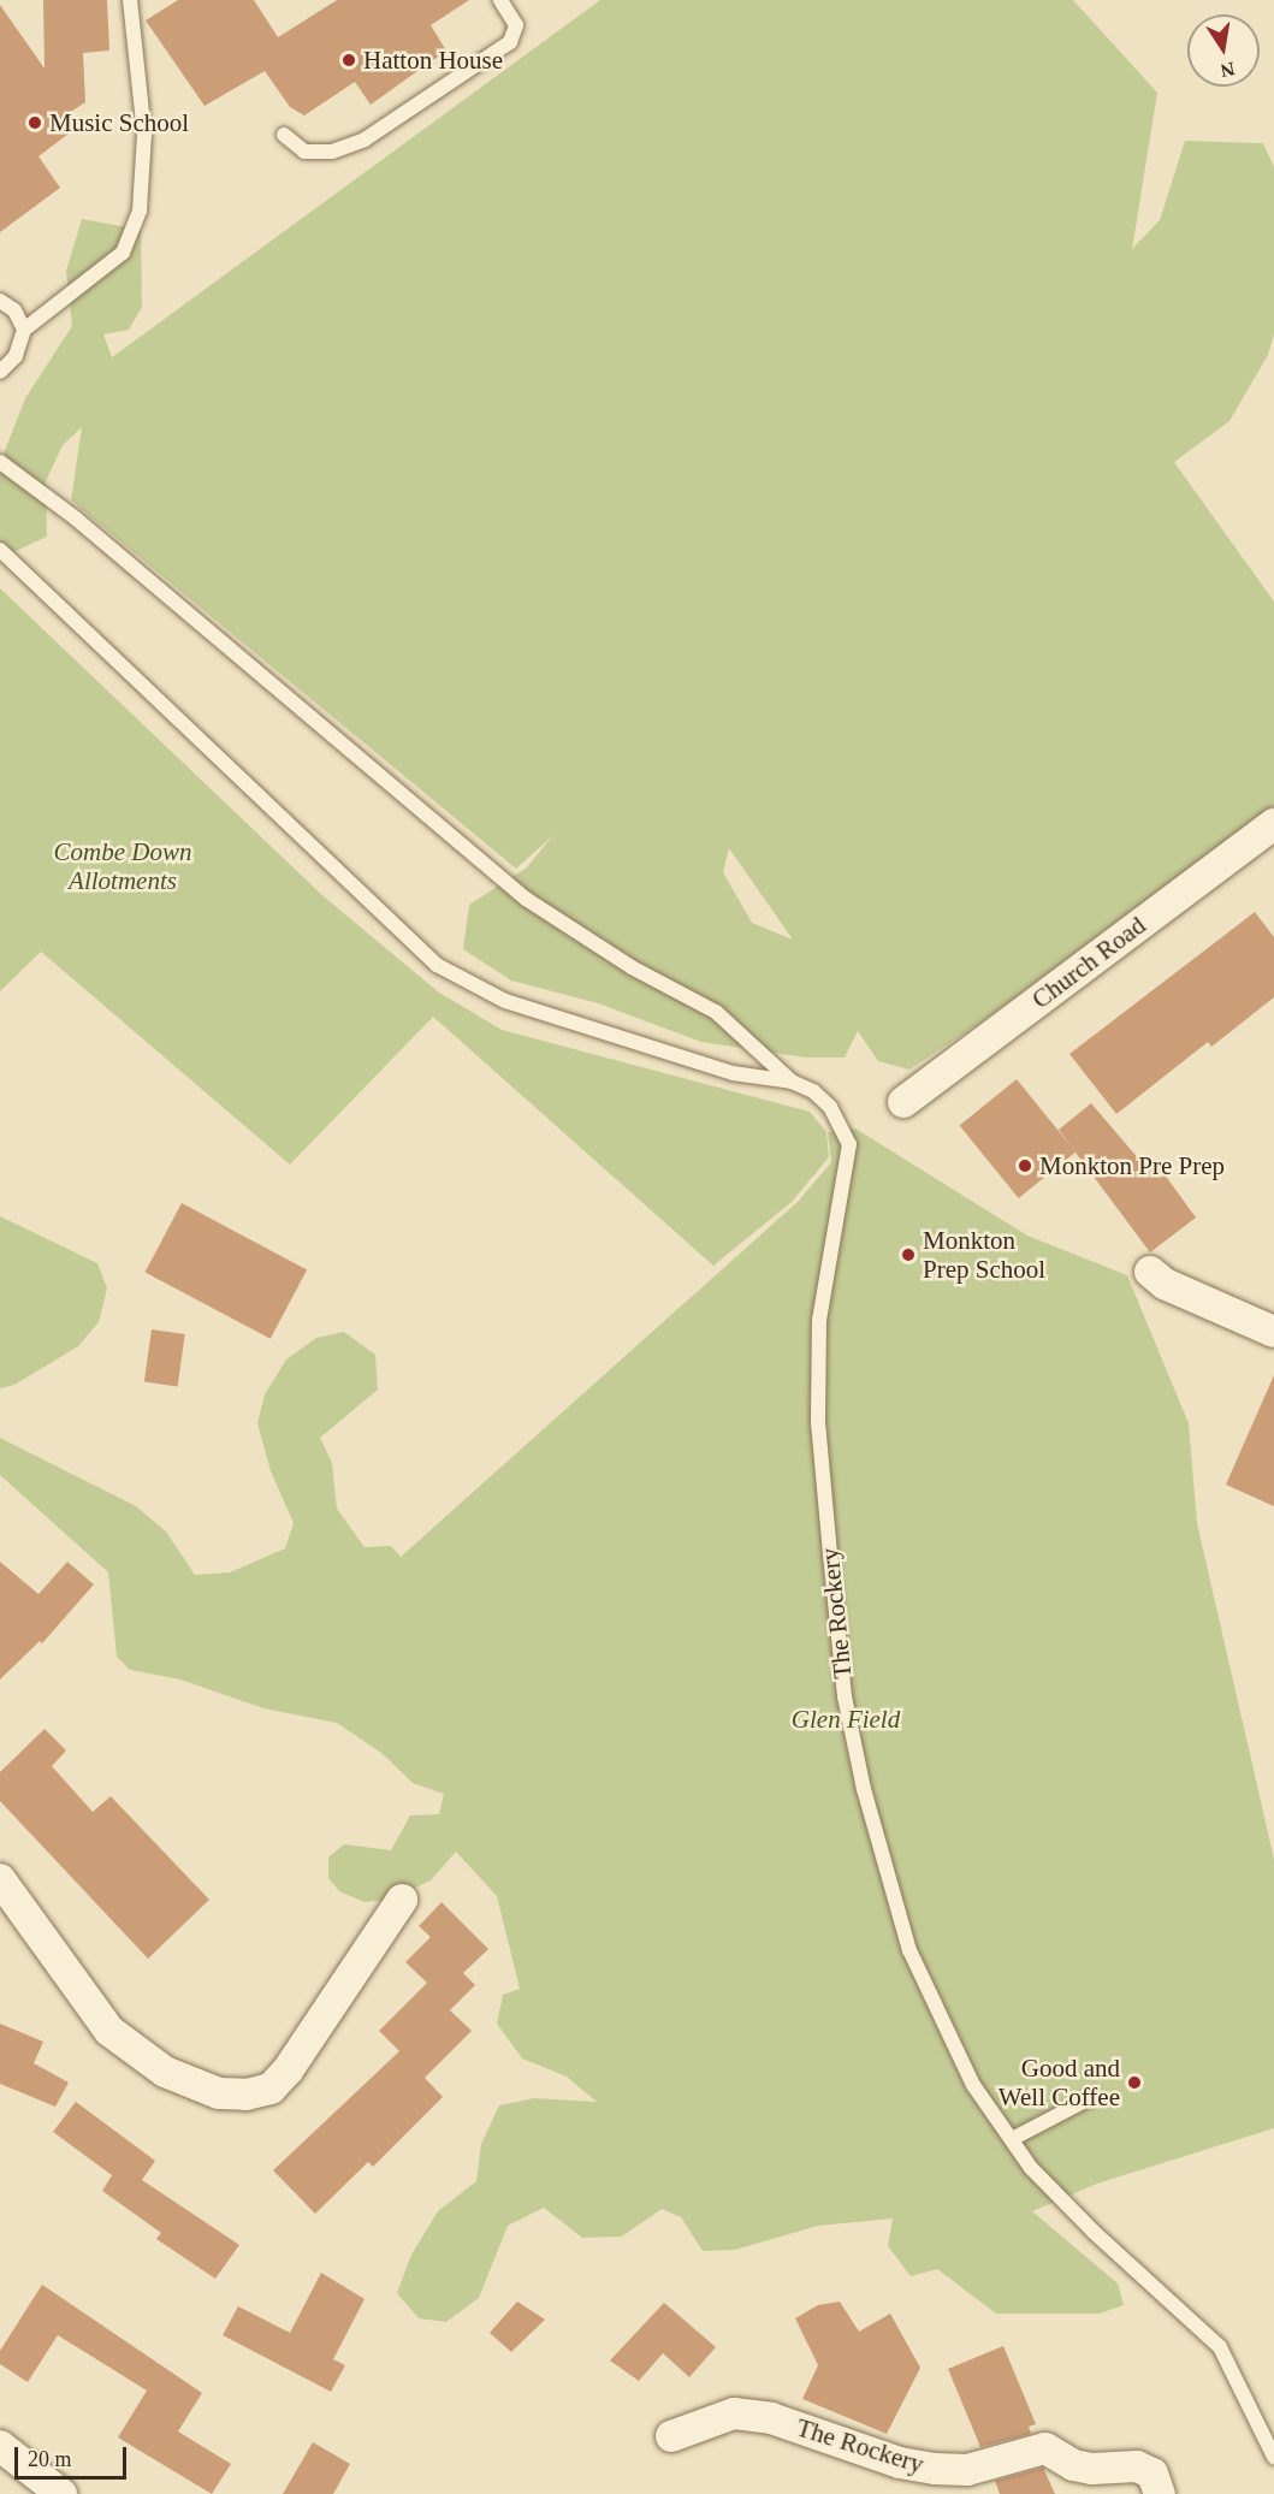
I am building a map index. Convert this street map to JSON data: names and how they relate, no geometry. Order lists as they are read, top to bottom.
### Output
{
  "streets": {
    "street": ["Church Road", "The Rockery"]
  },
  "parks": ["Combe Down Allotments", "Glen Field"],
  "places": [
    "Hatton House",
    "Music School",
    "Monkton Pre Prep",
    "Monkton Prep School",
    "Good and Well Coffee"
  ],
  "scale_bar": "20 m",
  "north": "bottom"
}
